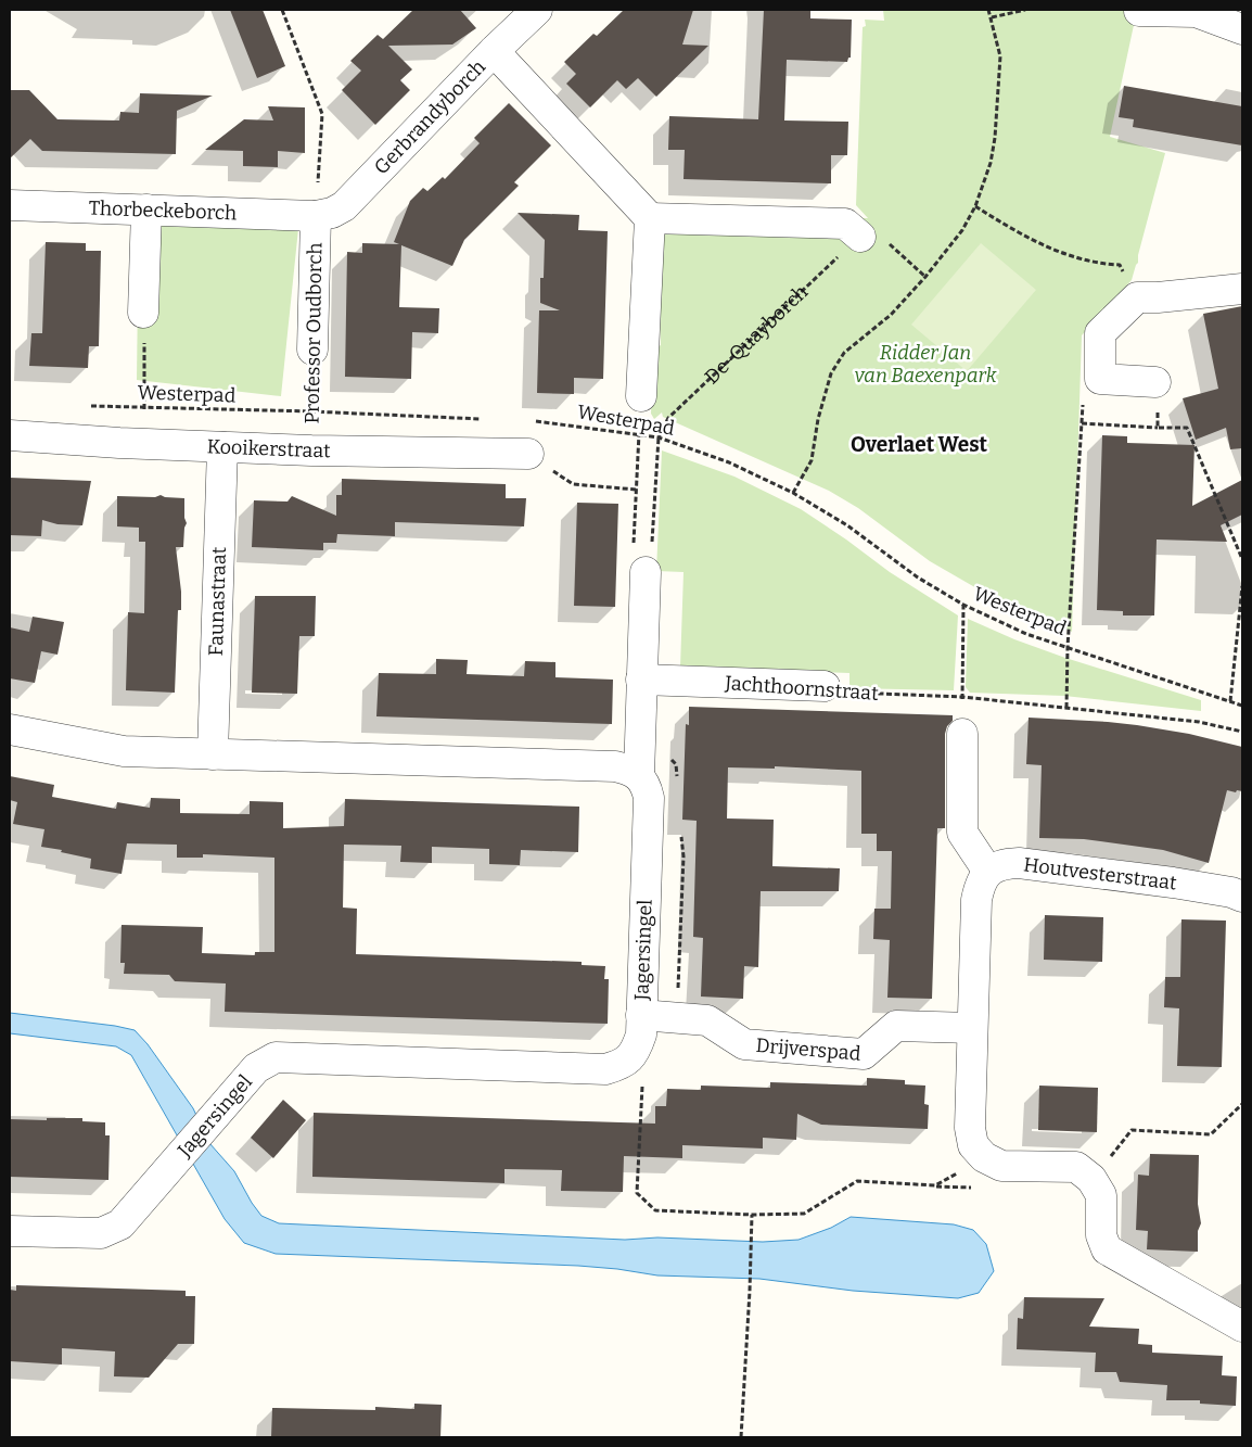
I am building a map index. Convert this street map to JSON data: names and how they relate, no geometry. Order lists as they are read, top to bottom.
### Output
{
  "streets": {
    "street": [
      "Gerbrandyborch",
      "Thorbeckeborch",
      "Professor Oudborch",
      "Kooikerstraat",
      "Faunastraat",
      "Jachthoornstraat",
      "Houtvesterstraat",
      "Jagersingel",
      "Drijverspad"
    ],
    "path": ["De-Quayborch", "Westerpad"]
  },
  "crossings": [
    ["Gerbrandyborch", "Thorbeckeborch"],
    ["Gerbrandyborch", "Professor Oudborch"],
    ["Thorbeckeborch", "Professor Oudborch"],
    ["Professor Oudborch", "Westerpad"],
    ["Professor Oudborch", "Kooikerstraat"],
    ["De-Quayborch", "Westerpad"],
    ["Kooikerstraat", "Faunastraat"],
    ["Jagersingel", "Drijverspad"]
  ],
  "districts": ["Overlaet West"],
  "parks": ["Ridder Jan van Baexenpark"]
}
